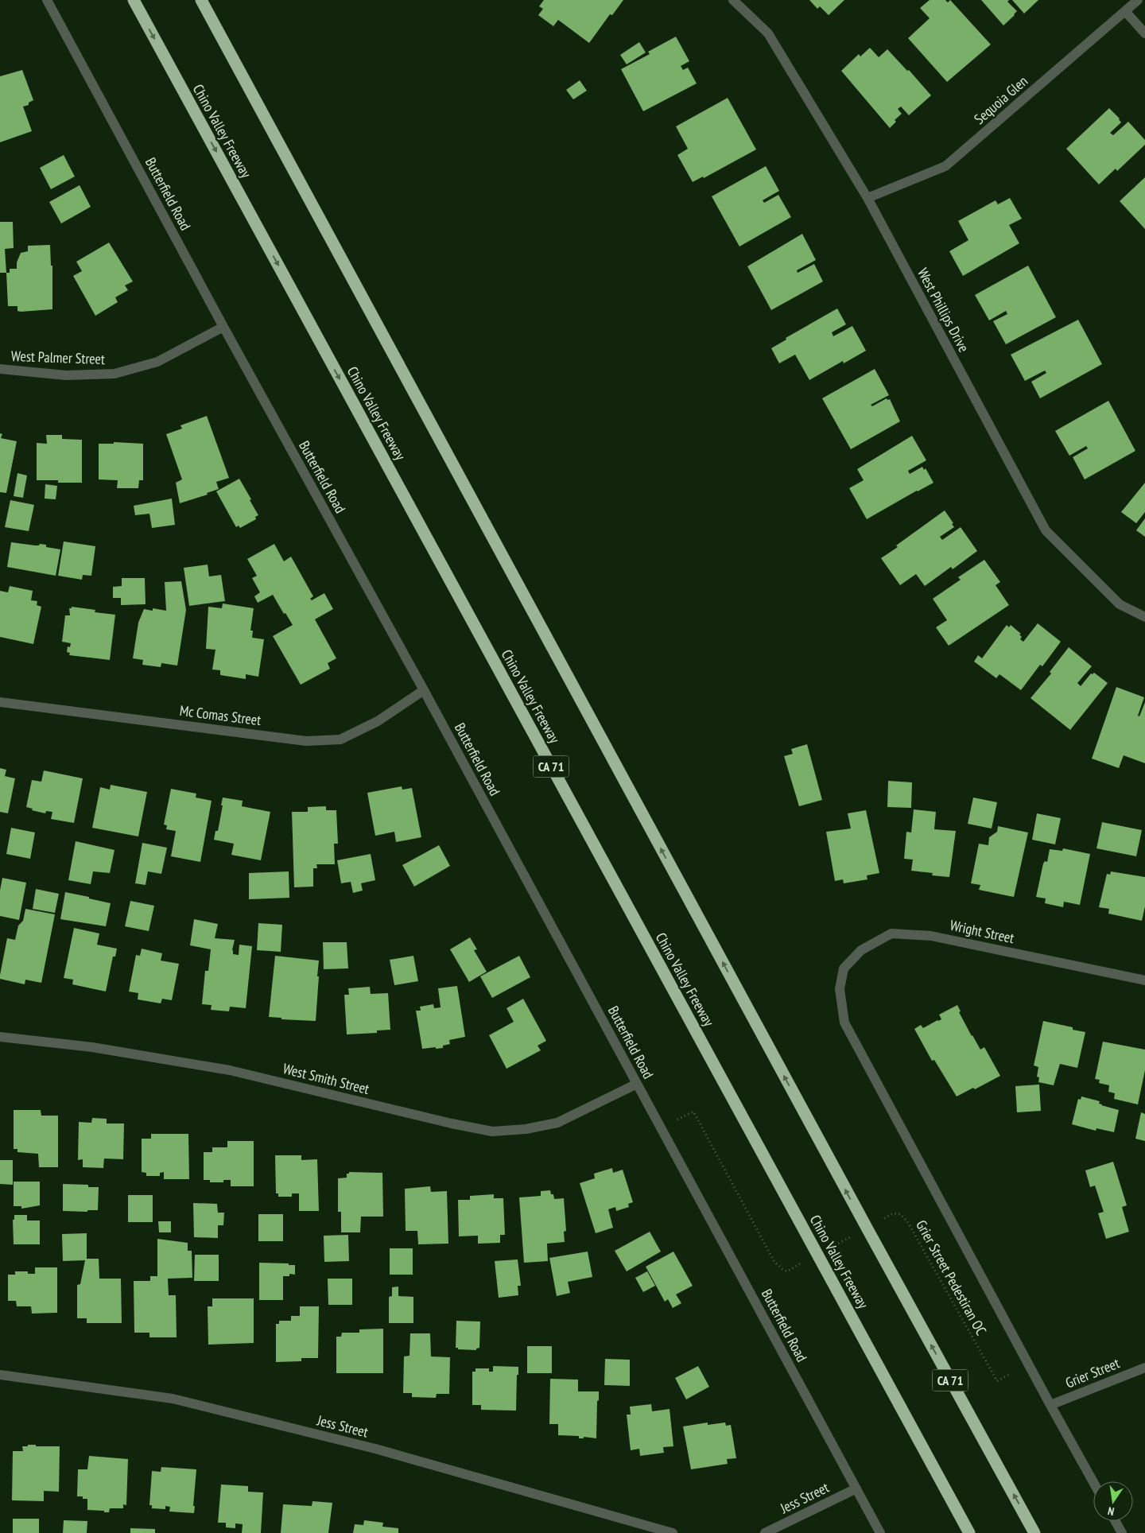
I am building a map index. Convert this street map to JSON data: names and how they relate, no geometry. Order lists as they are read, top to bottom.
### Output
{
  "streets": {
    "highway": ["Chino Valley Freeway", "CA 71"],
    "street": [
      "Sequoia Glen",
      "Butterfield Road",
      "West Phillips Drive",
      "West Palmer Street",
      "Mc Comas Street",
      "Wright Street",
      "West Smith Street",
      "Grier Street",
      "Jess Street"
    ],
    "path": ["Grier Street Pedestiran OC"]
  },
  "crossings": [
    ["Sequoia Glen", "West Phillips Drive"],
    ["Butterfield Road", "West Palmer Street"],
    ["Butterfield Road", "Mc Comas Street"],
    ["Butterfield Road", "West Smith Street"],
    ["Butterfield Road", "Jess Street"],
    ["Wright Street", "Grier Street"]
  ],
  "north": "bottom"
}
